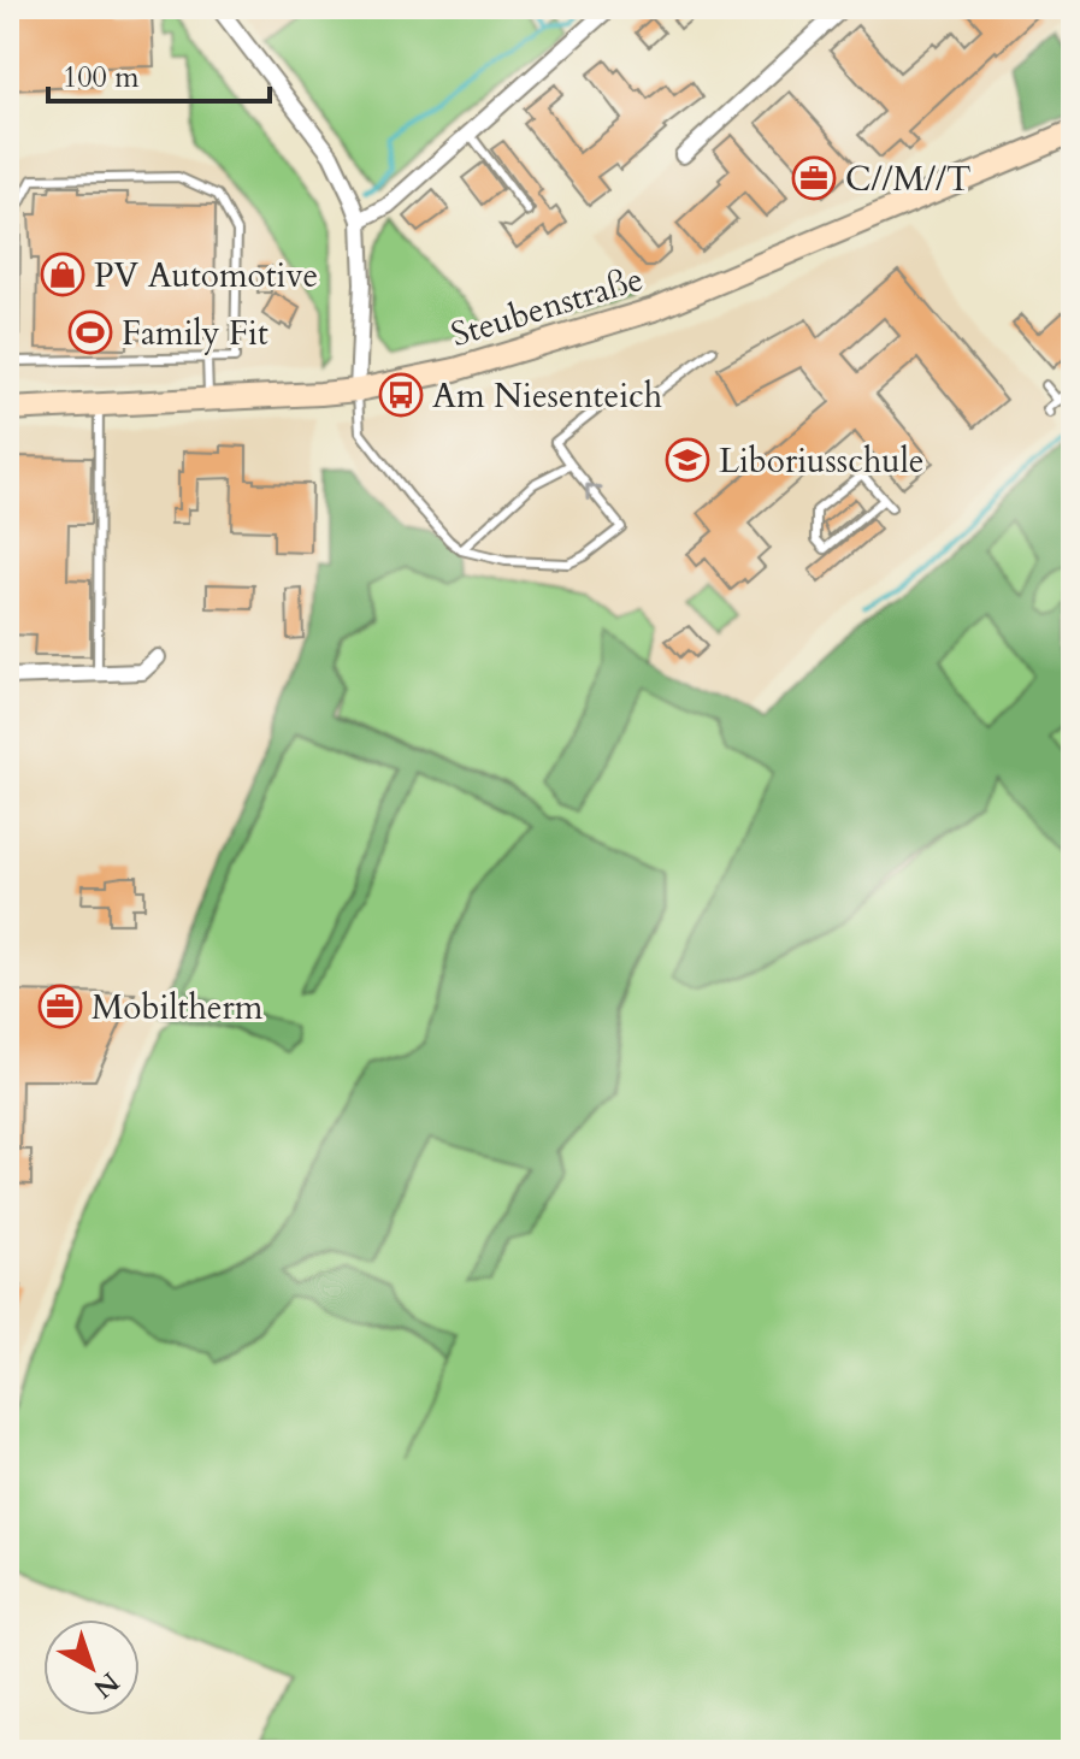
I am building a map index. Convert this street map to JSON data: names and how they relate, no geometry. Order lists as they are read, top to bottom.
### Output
{
  "streets": {
    "street": ["Steubenstraße"]
  },
  "places": {
    "office": ["C//M//T", "Mobiltherm"],
    "shop": ["PV Automotive"],
    "sports": ["Family Fit"],
    "bus stop": ["Am Niesenteich"],
    "school or university": ["Liboriusschule"]
  },
  "scale_bar": "100 m",
  "north": "bottom right"
}
